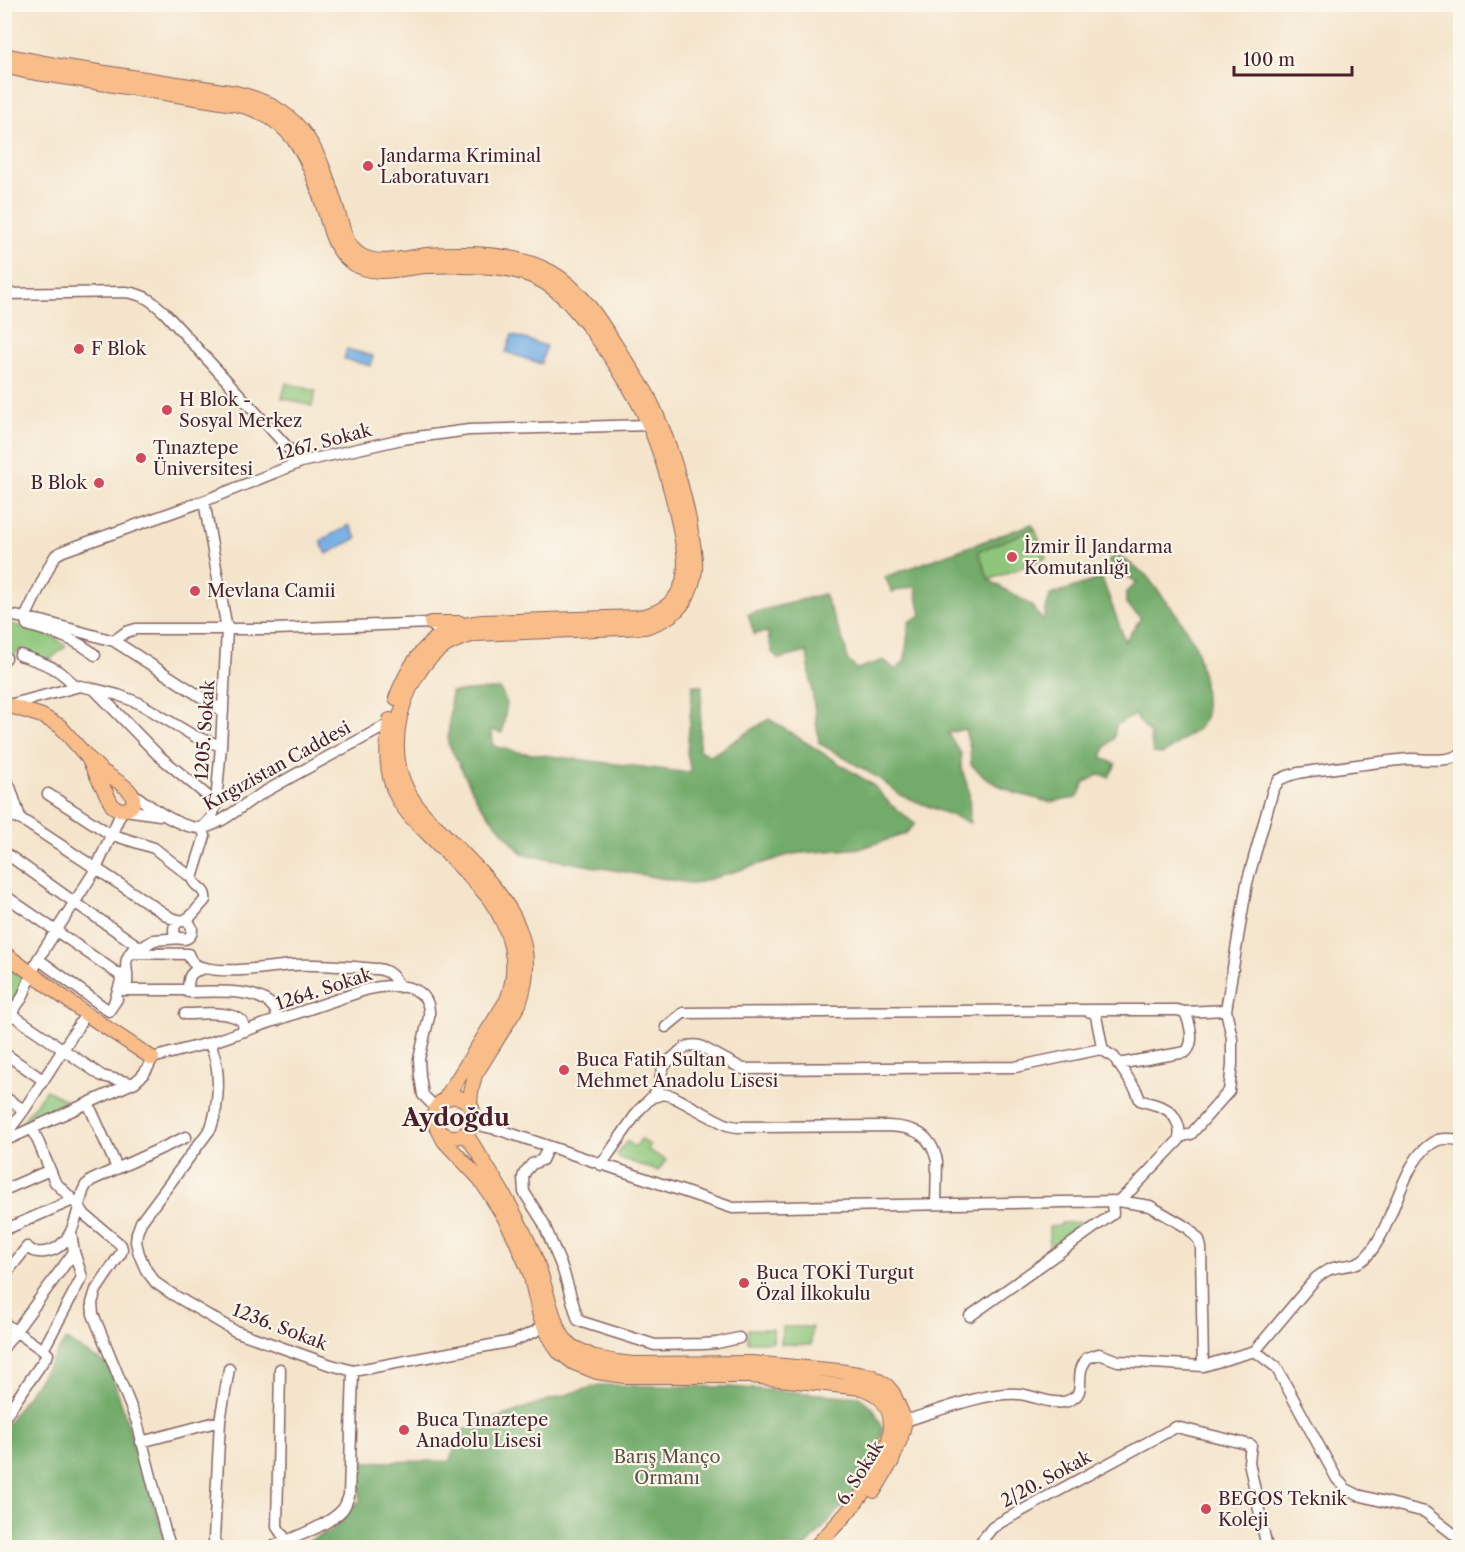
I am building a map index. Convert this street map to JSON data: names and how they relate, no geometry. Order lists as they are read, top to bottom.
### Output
{
  "streets": {
    "main road": ["Kırgızistan Caddesi", "6. Sokak"],
    "street": [
      "1267. Sokak",
      "1205. Sokak",
      "1264. Sokak",
      "1236. Sokak",
      "2/20. Sokak"
    ]
  },
  "crossings": [
    ["1267. Sokak", "1205. Sokak"],
    ["1205. Sokak", "Kırgızistan Caddesi"]
  ],
  "districts": ["Aydoğdu"],
  "parks": ["Barış Manço Ormanı"],
  "places": [
    "Jandarma Kriminal Laboratuvarı",
    "F Blok",
    "H Blok - Sosyal Merkez",
    "Tınaztepe Üniversitesi",
    "B Blok",
    "İzmir İl Jandarma Komutanlığı",
    "Mevlana Camii",
    "Buca Fatih Sultan Mehmet Anadolu Lisesi",
    "Buca TOKİ Turgut Özal İlkokulu",
    "Buca Tınaztepe Anadolu Lisesi",
    "BEGOS Teknik Koleji"
  ],
  "scale_bar": "100 m"
}
